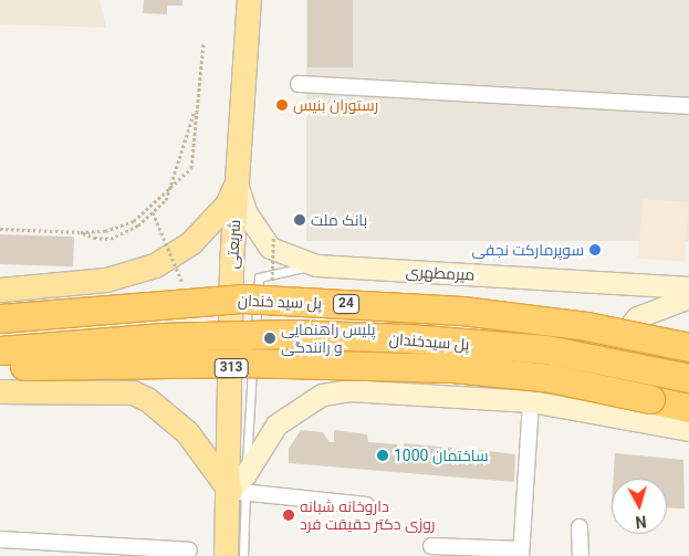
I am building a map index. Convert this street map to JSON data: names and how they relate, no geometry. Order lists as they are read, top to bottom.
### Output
{
  "streets": {
    "highway": ["پل سید خندان", "24", "پل سیدخندان"],
    "main road": ["شریعتی", "میرمطهری", "313"]
  },
  "crossings": [
    ["شریعتی", "میرمطهری"]
  ],
  "places": [
    "رستوران بنیس",
    "بانک ملت",
    "سوپرمارکت نجفی",
    "پلیس راهنمایی و رانندگی",
    "ساختمان 1000",
    "داروخانه شبانه روزی دکتر حقیقت فرد"
  ],
  "north": "bottom"
}
